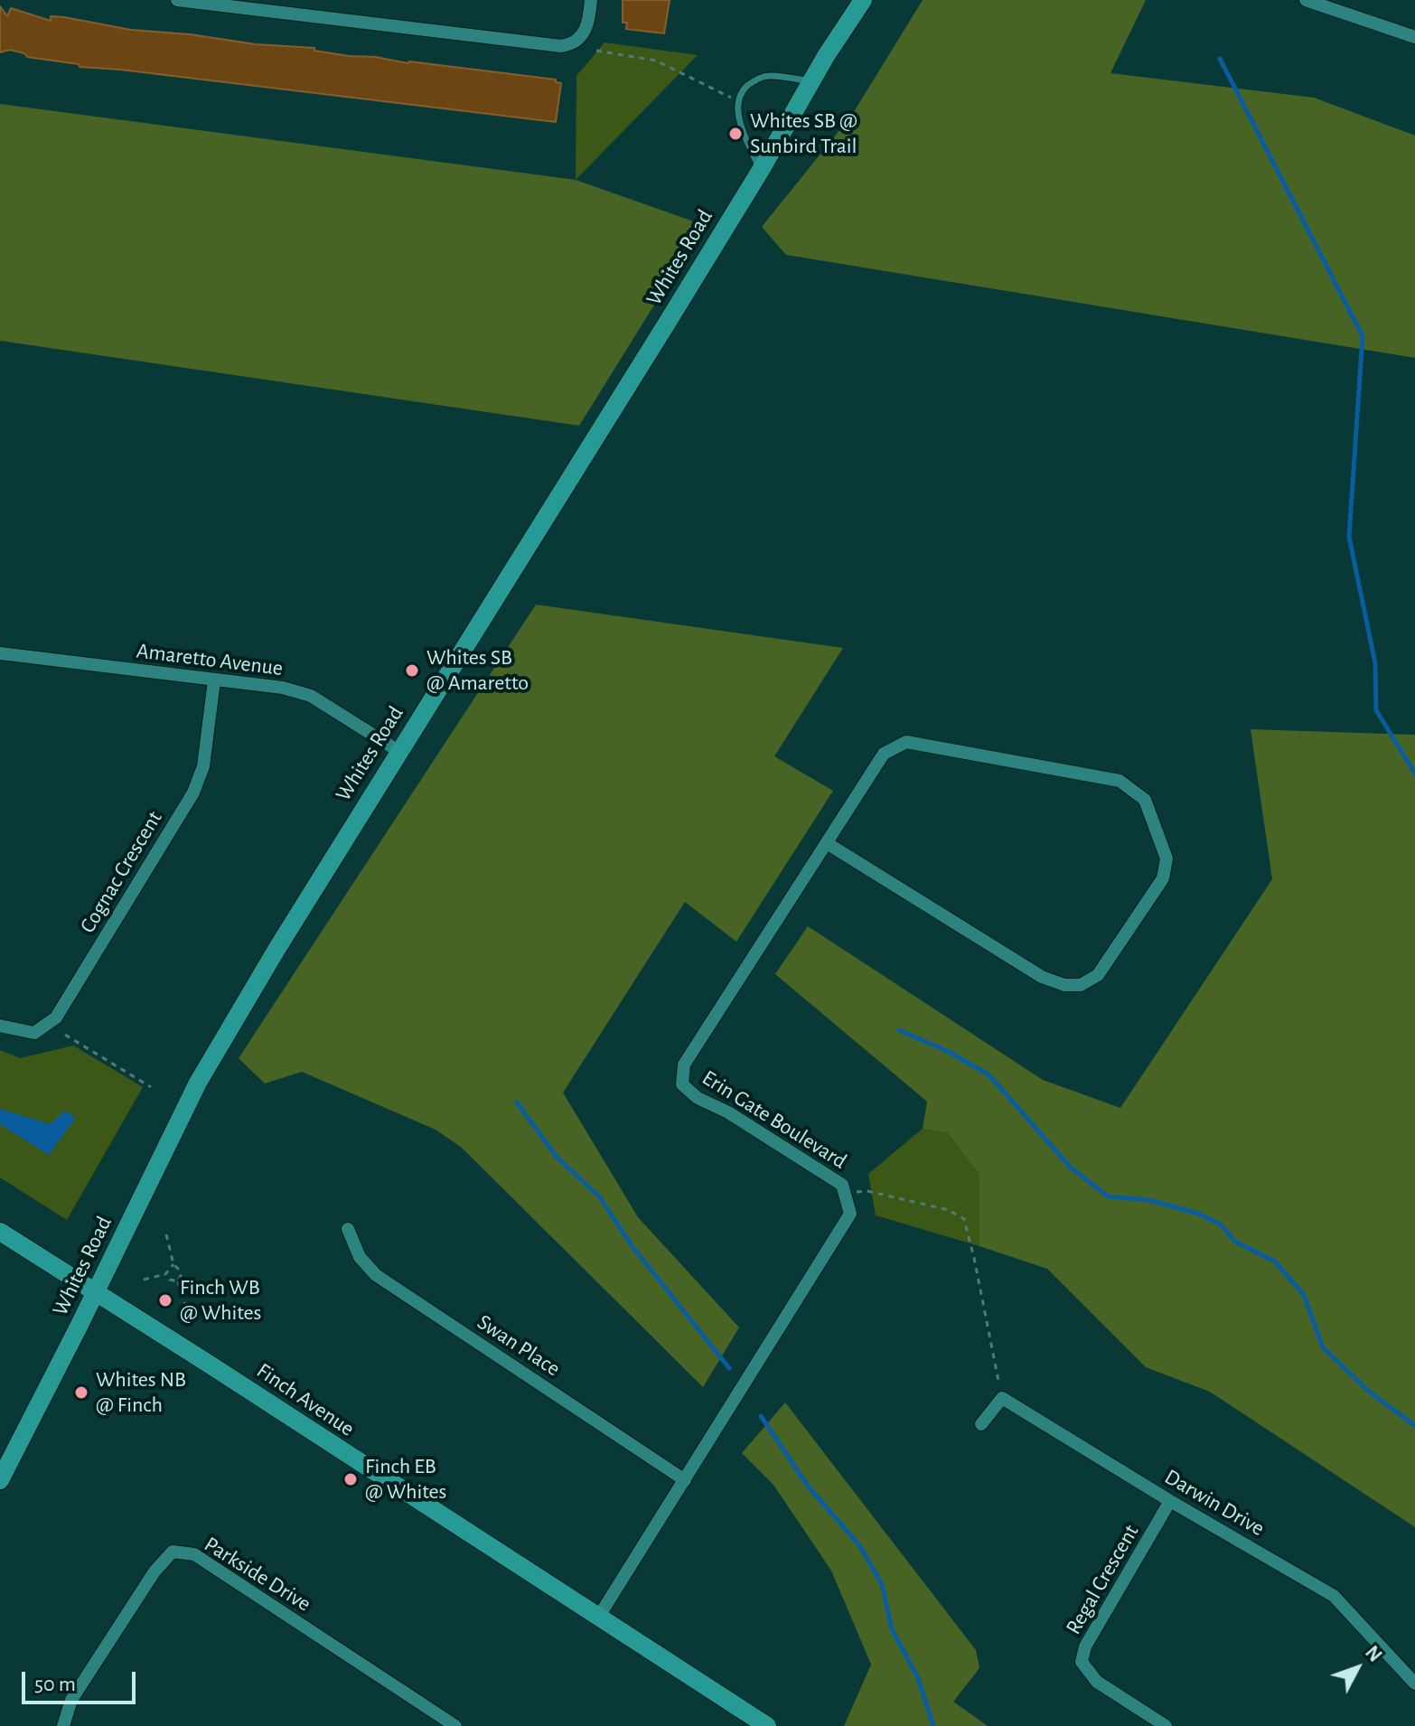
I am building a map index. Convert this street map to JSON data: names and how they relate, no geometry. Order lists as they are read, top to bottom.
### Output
{
  "streets": {
    "main road": ["Whites Road", "Finch Avenue"],
    "street": [
      "Amaretto Avenue",
      "Cognac Crescent",
      "Erin Gate Boulevard",
      "Swan Place",
      "Darwin Drive",
      "Parkside Drive",
      "Regal Crescent"
    ]
  },
  "crossings": [
    ["Whites Road", "Amaretto Avenue"],
    ["Whites Road", "Finch Avenue"],
    ["Amaretto Avenue", "Cognac Crescent"],
    ["Erin Gate Boulevard", "Swan Place"],
    ["Erin Gate Boulevard", "Finch Avenue"],
    ["Darwin Drive", "Regal Crescent"]
  ],
  "places": [
    "Whites SB @ Sunbird Trail",
    "Whites SB @ Amaretto",
    "Finch WB @ Whites",
    "Whites NB @ Finch",
    "Finch EB @ Whites"
  ],
  "scale_bar": "50 m",
  "north": "top right"
}
